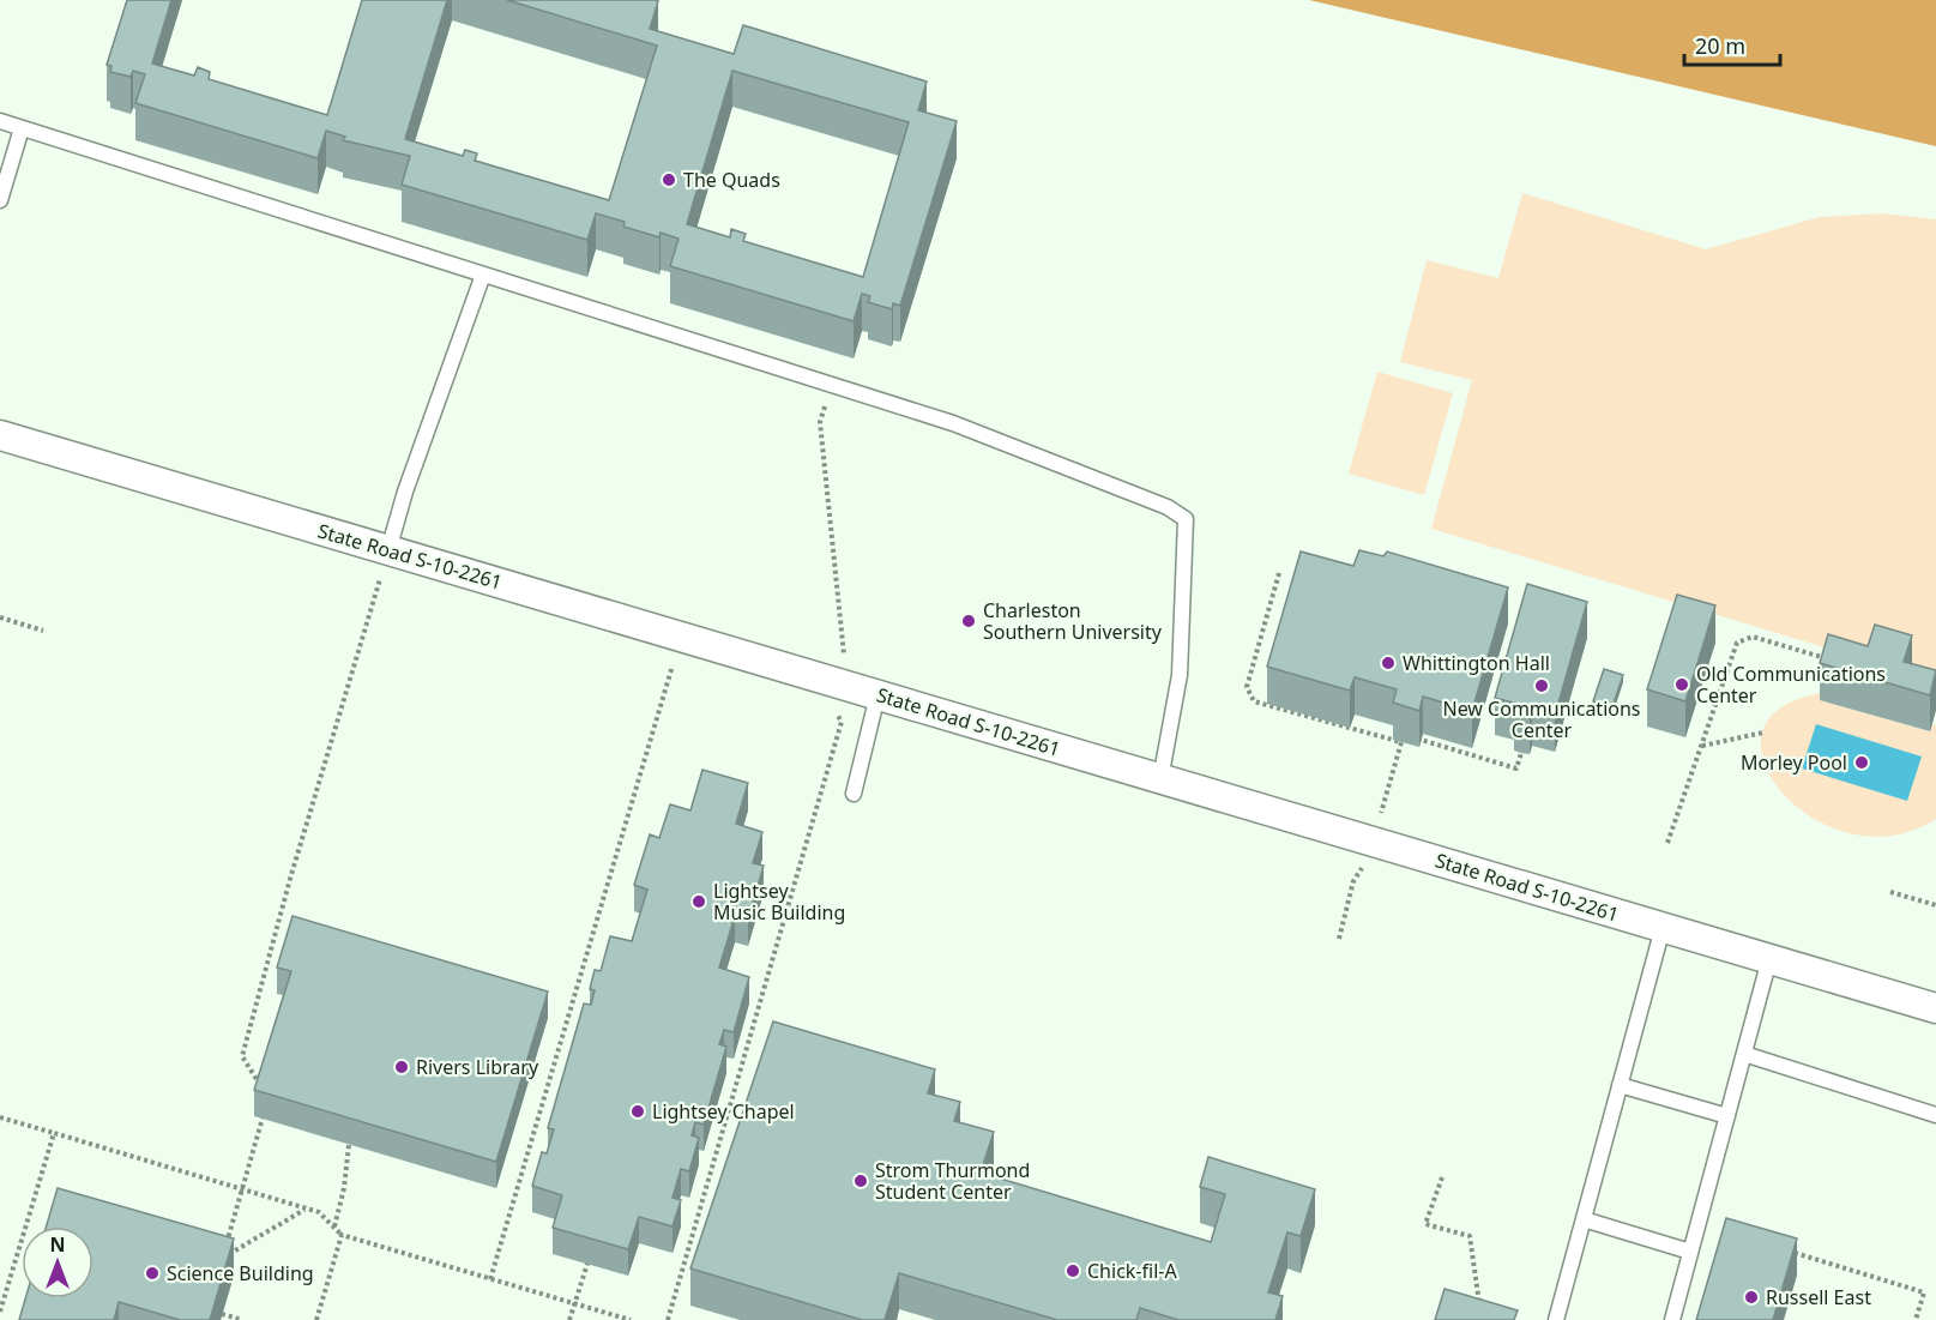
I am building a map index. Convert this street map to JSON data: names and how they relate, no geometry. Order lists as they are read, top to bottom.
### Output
{
  "streets": {
    "street": ["State Road S-10-2261"]
  },
  "places": [
    "The Quads",
    "Charleston Southern University",
    "Whittington Hall",
    "Old Communications Center",
    "New Communications Center",
    "Morley Pool",
    "Lightsey Music Building",
    "Rivers Library",
    "Lightsey Chapel",
    "Strom Thurmond Student Center",
    "Chick-fil-A",
    "Science Building",
    "Russell East"
  ],
  "scale_bar": "20 m",
  "north": "top"
}
